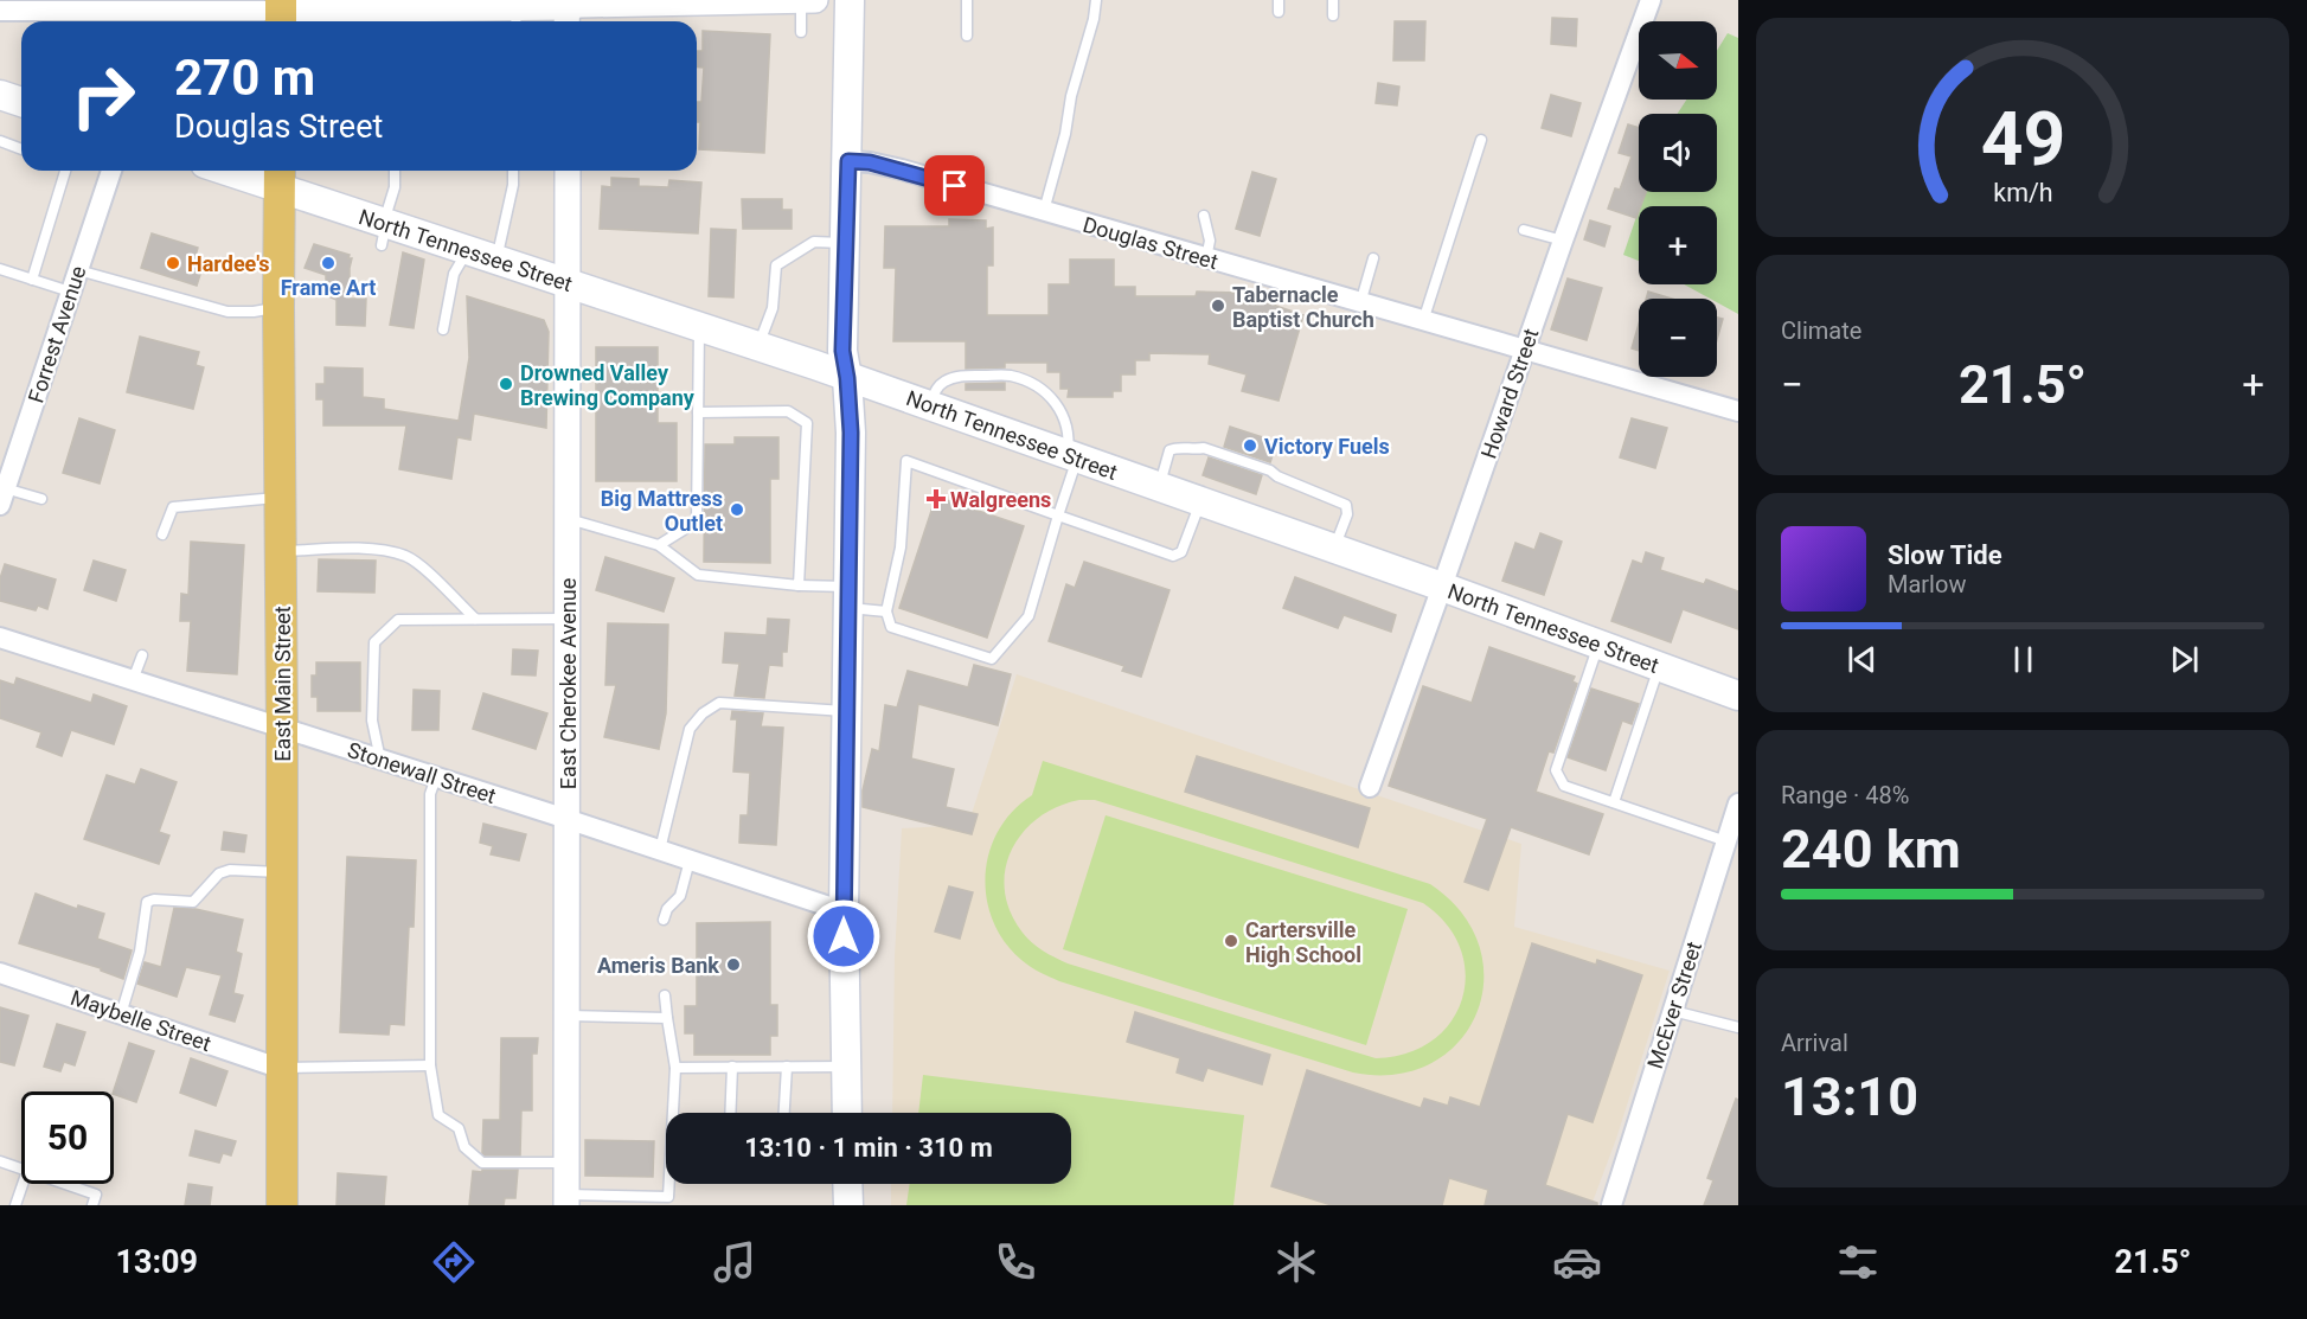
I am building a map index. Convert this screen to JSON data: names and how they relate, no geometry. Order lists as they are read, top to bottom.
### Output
{
  "streets": {
    "main road": ["North Tennessee Street", "East Main Street"],
    "street": [
      "Douglas Street",
      "Forrest Avenue",
      "Howard Street",
      "East Cherokee Avenue",
      "Stonewall Street",
      "McEver Street",
      "Maybelle Street"
    ]
  },
  "crossings": [
    ["Douglas Street", "Howard Street"],
    ["North Tennessee Street", "Howard Street"],
    ["North Tennessee Street", "East Main Street"],
    ["North Tennessee Street", "East Cherokee Avenue"],
    ["East Main Street", "Stonewall Street"],
    ["East Main Street", "Maybelle Street"],
    ["East Cherokee Avenue", "Stonewall Street"]
  ],
  "places": {
    "other": [
      "Hardee's",
      "Frame Art",
      "Tabernacle Baptist Church",
      "Drowned Valley Brewing Company",
      "Victory Fuels",
      "Big Mattress Outlet",
      "Cartersville High School",
      "Ameris Bank"
    ],
    "health": ["Walgreens"]
  },
  "north": "right",
  "page": {
    "map_buttons": ["+", "−"],
    "turn": ["270 m", "Douglas Street"],
    "tile": [
      "Climate",
      ["Range · 48%", "240 km"],
      ["Arrival", "13:10"]
    ],
    "heat": ["−", "21.5°", "+"],
    "song": ["Slow Tide", "Marlow"],
    "limit": "50",
    "trip": "13:10 · 1 min · 310 m",
    "tabs": ["13:09", "21.5°"],
    "gauge": ["49", "km/h"]
  }
}
